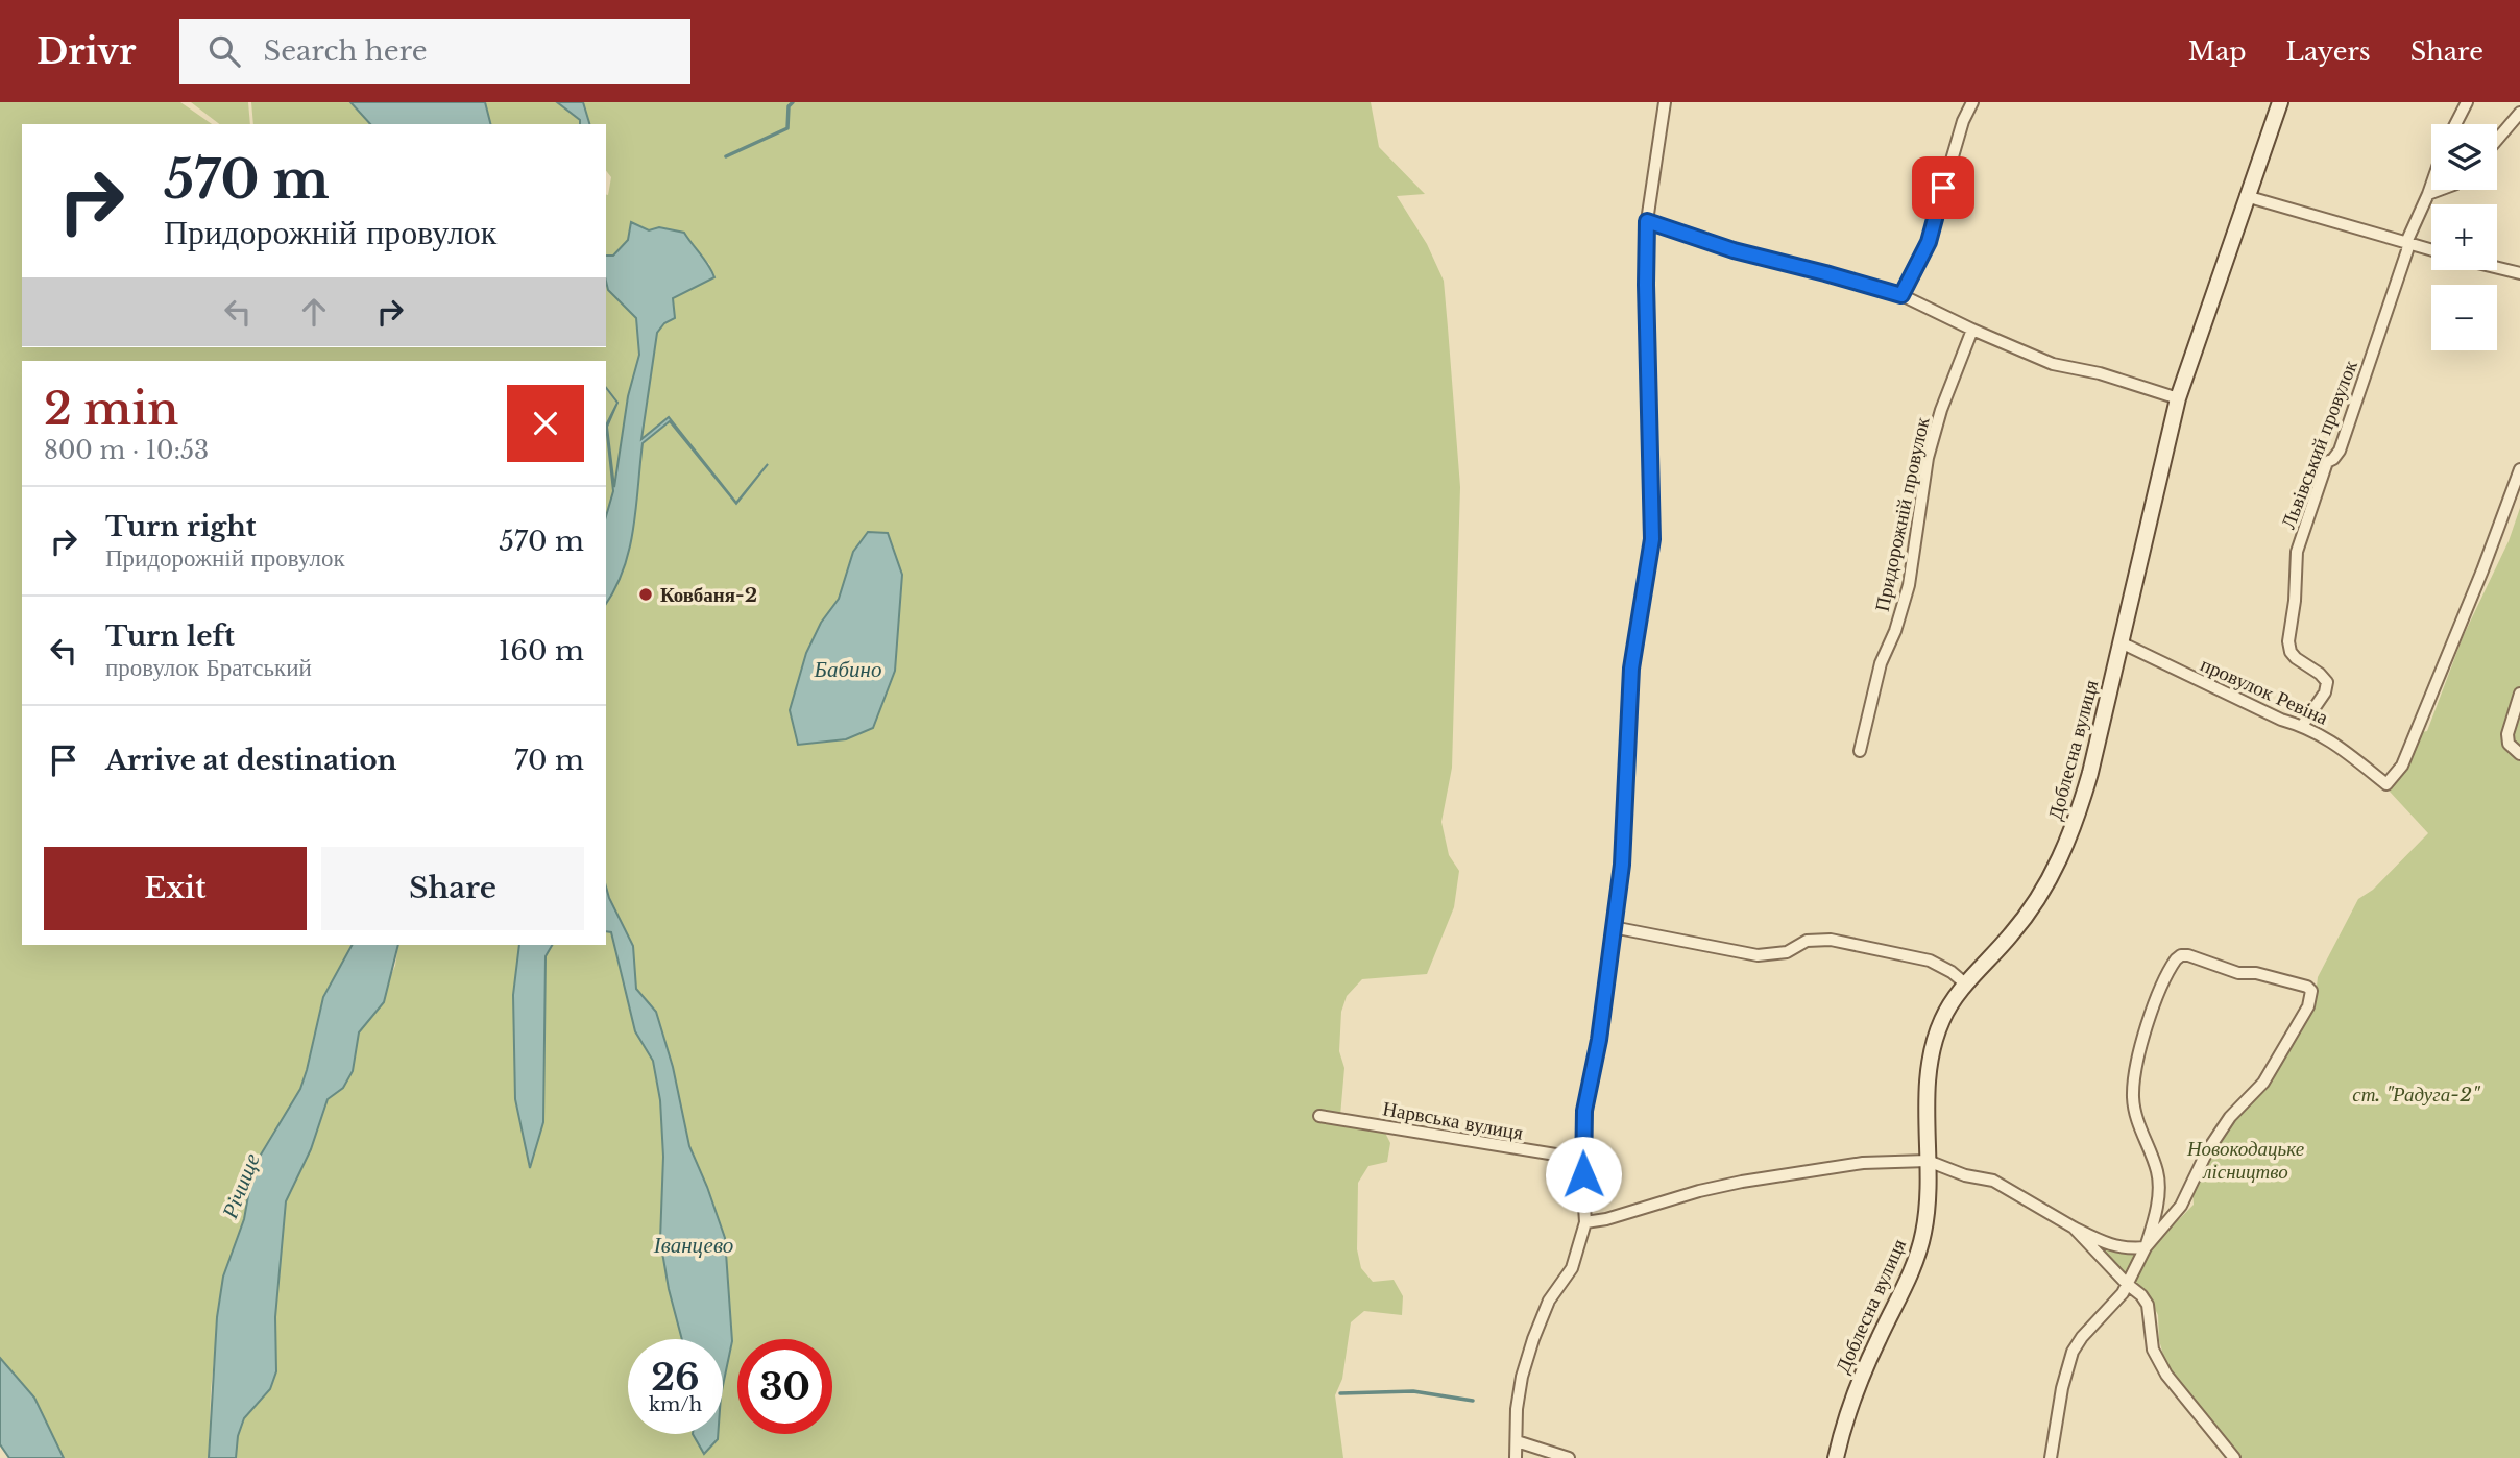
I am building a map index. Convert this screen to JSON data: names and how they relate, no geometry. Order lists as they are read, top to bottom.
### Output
{
  "streets": {
    "street": [
      "Львівський провулок",
      "Придорожній провулок",
      "провулок Ревіна",
      "Доблесна вулиця",
      "Нарвська вулиця"
    ]
  },
  "crossings": [
    ["Львівський провулок", "провулок Ревіна"],
    ["провулок Ревіна", "Доблесна вулиця"]
  ],
  "water": ["Бабино", "Річище", "Іванцево"],
  "parks": ["ст. \"Радуга-2\"", "Новокодацьке лісництво"],
  "places": ["Ковбаня-2"],
  "page": {
    "header": "Drivr",
    "search": "Search here",
    "nav": ["Map", "Layers", "Share"],
    "map_buttons": ["+", "−"],
    "turn": ["570 m", "Придорожній провулок"],
    "heading": ["2 min", "800 m · 10:53"],
    "list": [
      {
        "name": "Turn right",
        "note": "Придорожній провулок",
        "value": "570 m"
      },
      {
        "name": "Turn left",
        "note": "провулок Братський",
        "value": "160 m"
      },
      {
        "name": "Arrive at destination",
        "value": "70 m"
      }
    ],
    "buttons": ["Exit", "Share"],
    "speed": "26 km/h",
    "limit": "30"
  }
}
